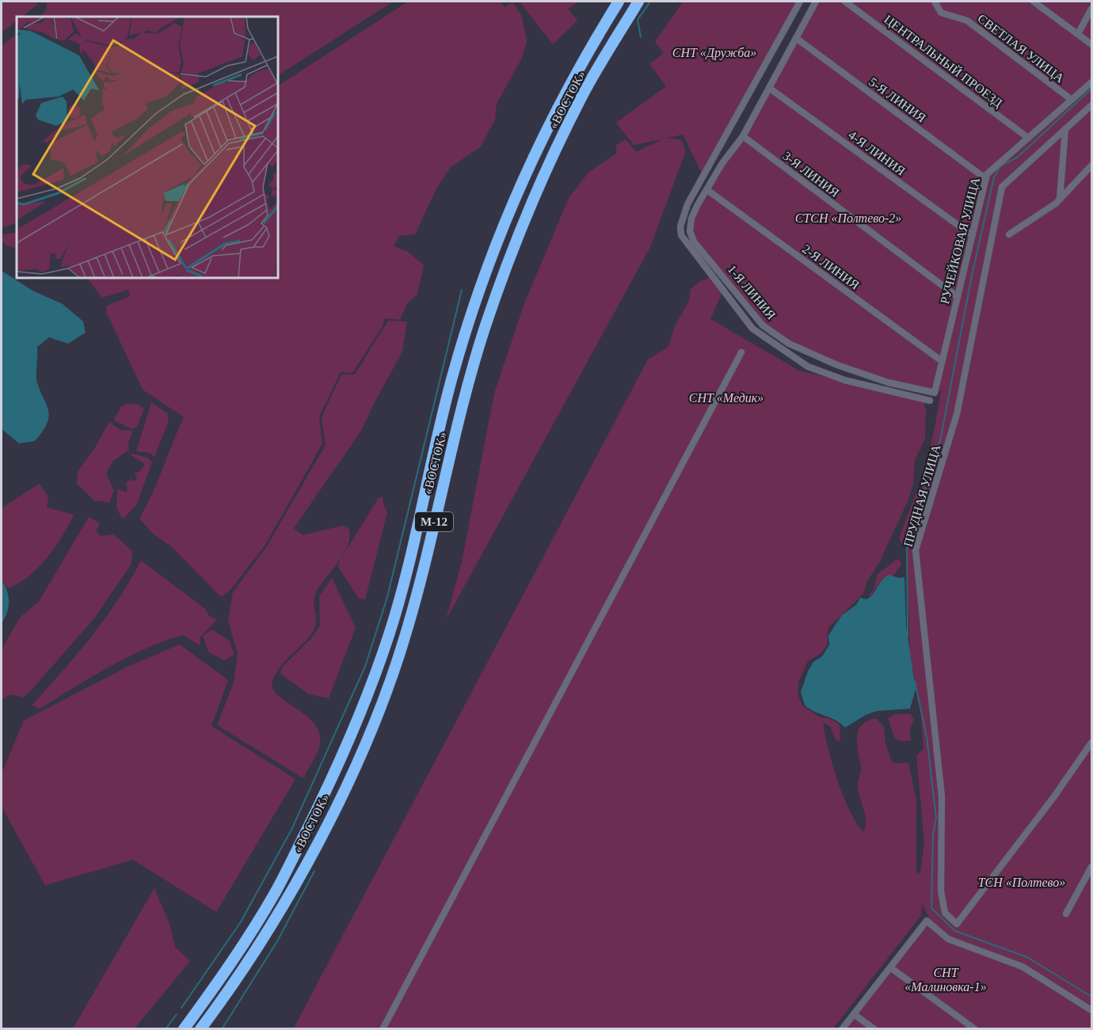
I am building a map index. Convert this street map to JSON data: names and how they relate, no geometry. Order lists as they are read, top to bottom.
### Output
{
  "streets": {
    "highway": ["«ВОСТОК»", "М-12"],
    "street": [
      "СВЕТЛАЯ УЛИЦА",
      "ЦЕНТРАЛЬНЫЙ ПРОЕЗД",
      "5-Я ЛИНИЯ",
      "4-Я ЛИНИЯ",
      "3-Я ЛИНИЯ",
      "РУЧЕЙКОВАЯ УЛИЦА",
      "2-Я ЛИНИЯ",
      "1-Я ЛИНИЯ",
      "ПРУДНАЯ УЛИЦА"
    ]
  },
  "crossings": [
    ["СВЕТЛАЯ УЛИЦА", "РУЧЕЙКОВАЯ УЛИЦА"],
    ["ЦЕНТРАЛЬНЫЙ ПРОЕЗД", "РУЧЕЙКОВАЯ УЛИЦА"],
    ["5-Я ЛИНИЯ", "РУЧЕЙКОВАЯ УЛИЦА"],
    ["5-Я ЛИНИЯ", "1-Я ЛИНИЯ"],
    ["4-Я ЛИНИЯ", "РУЧЕЙКОВАЯ УЛИЦА"],
    ["4-Я ЛИНИЯ", "1-Я ЛИНИЯ"],
    ["3-Я ЛИНИЯ", "РУЧЕЙКОВАЯ УЛИЦА"],
    ["3-Я ЛИНИЯ", "1-Я ЛИНИЯ"],
    ["РУЧЕЙКОВАЯ УЛИЦА", "2-Я ЛИНИЯ"],
    ["РУЧЕЙКОВАЯ УЛИЦА", "1-Я ЛИНИЯ"],
    ["2-Я ЛИНИЯ", "1-Я ЛИНИЯ"]
  ],
  "parks": [
    "СНТ «Дружба»",
    "СТСН «Полтево-2»",
    "СНТ «Медик»",
    "ТСН «Полтево»",
    "СНТ «Малиновка-1»"
  ]
}
